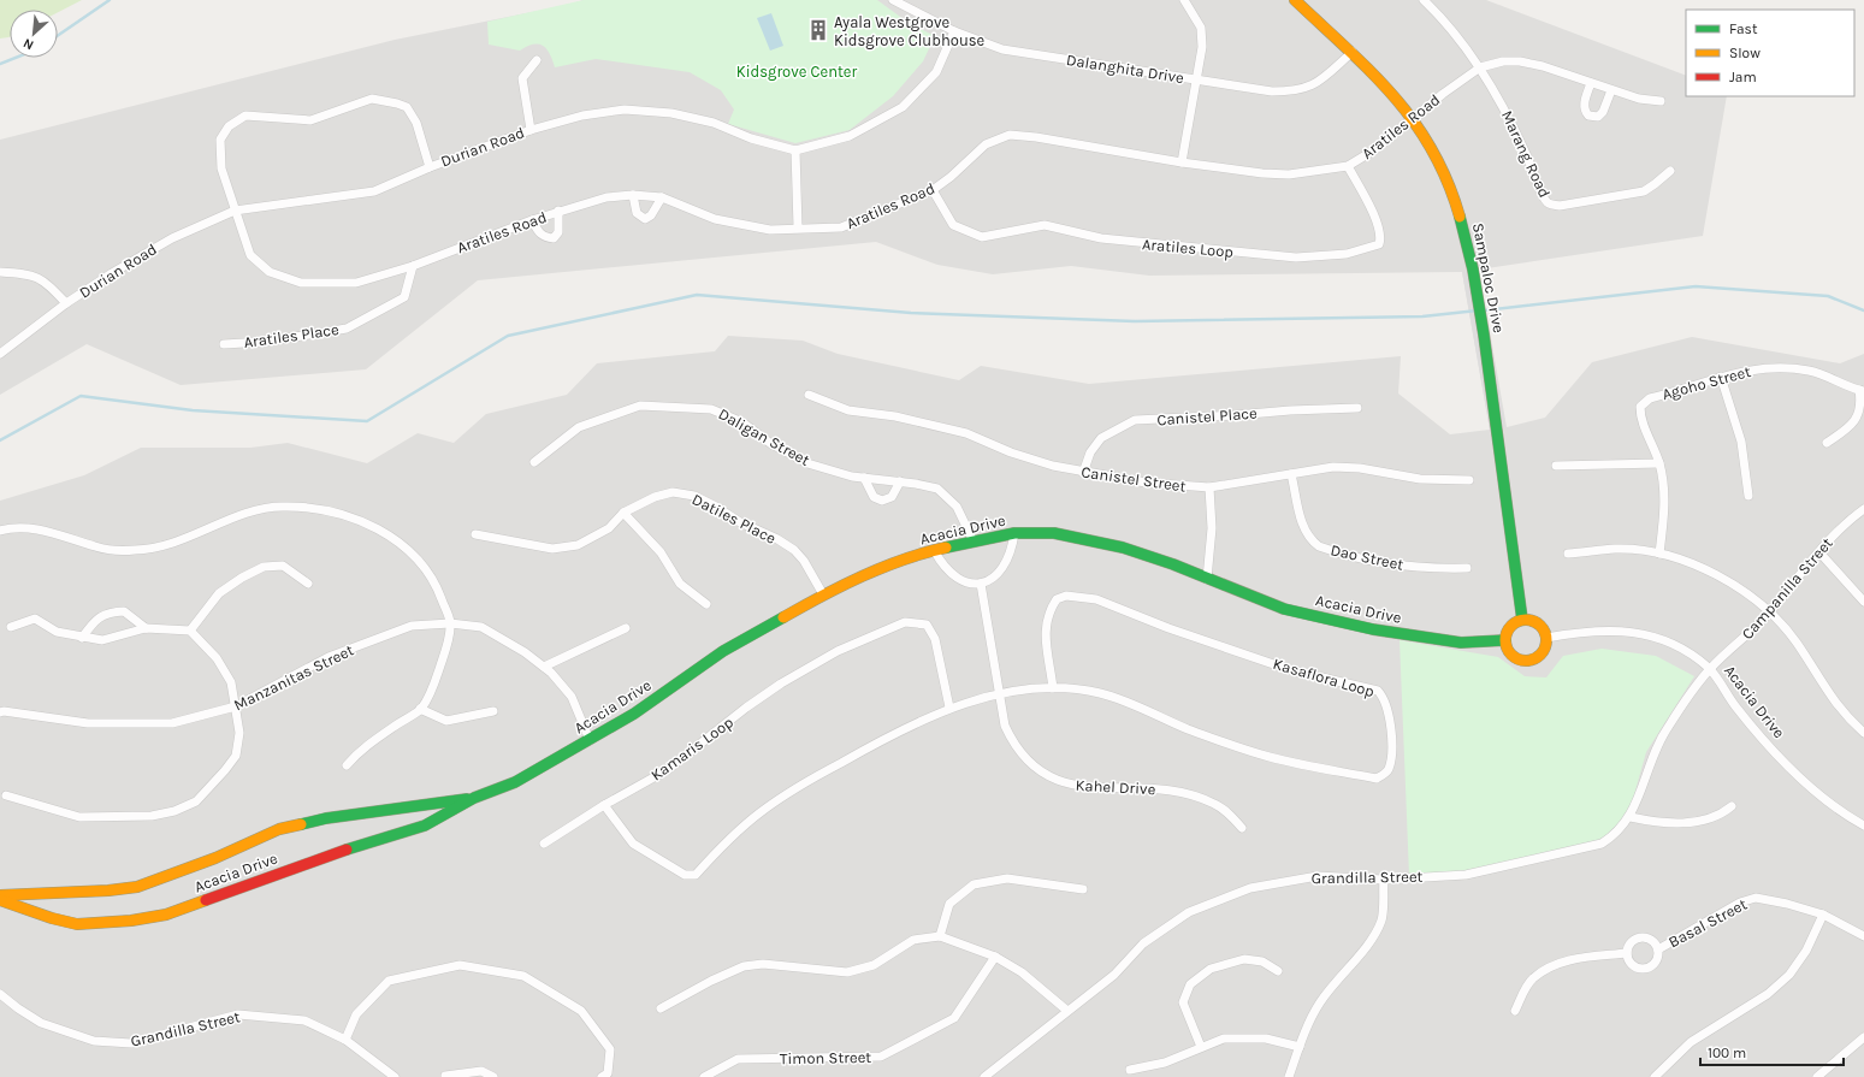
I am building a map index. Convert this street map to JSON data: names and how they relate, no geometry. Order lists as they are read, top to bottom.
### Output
{
  "streets": {
    "street": [
      "Dalanghita Drive",
      "Aratiles Road",
      "Durian Road",
      "Marang Road",
      "Aratiles Loop",
      "Sampaloc Drive",
      "Aratiles Place",
      "Agoho Street",
      "Canistel Place",
      "Daligan Street",
      "Canistel Street",
      "Datiles Place",
      "Acacia Drive",
      "Dao Street",
      "Campanilla Street",
      "Manzanitas Street",
      "Kasaflora Loop",
      "Kamaris Loop",
      "Kahel Drive",
      "Grandilla Street",
      "Basal Street",
      "Timon Street"
    ]
  },
  "crossings": [
    ["Dalanghita Drive", "Durian Road"],
    ["Dalanghita Drive", "Sampaloc Drive"],
    ["Aratiles Road", "Durian Road"],
    ["Aratiles Road", "Marang Road"],
    ["Aratiles Road", "Aratiles Loop"],
    ["Aratiles Road", "Sampaloc Drive"],
    ["Aratiles Road", "Aratiles Place"],
    ["Sampaloc Drive", "Acacia Drive"],
    ["Canistel Place", "Canistel Street"],
    ["Daligan Street", "Acacia Drive"],
    ["Canistel Street", "Dao Street"],
    ["Datiles Place", "Acacia Drive"],
    ["Acacia Drive", "Campanilla Street"],
    ["Acacia Drive", "Manzanitas Street"],
    ["Acacia Drive", "Grandilla Street"],
    ["Campanilla Street", "Grandilla Street"],
    ["Kasaflora Loop", "Kahel Drive"]
  ],
  "parks": ["Kidsgrove Center"],
  "places": {
    "building": ["Ayala Westgrove Kidsgrove Clubhouse"]
  },
  "legend": ["Fast", "Slow", "Jam"],
  "scale_bar": "100 m",
  "north": "bottom left"
}
